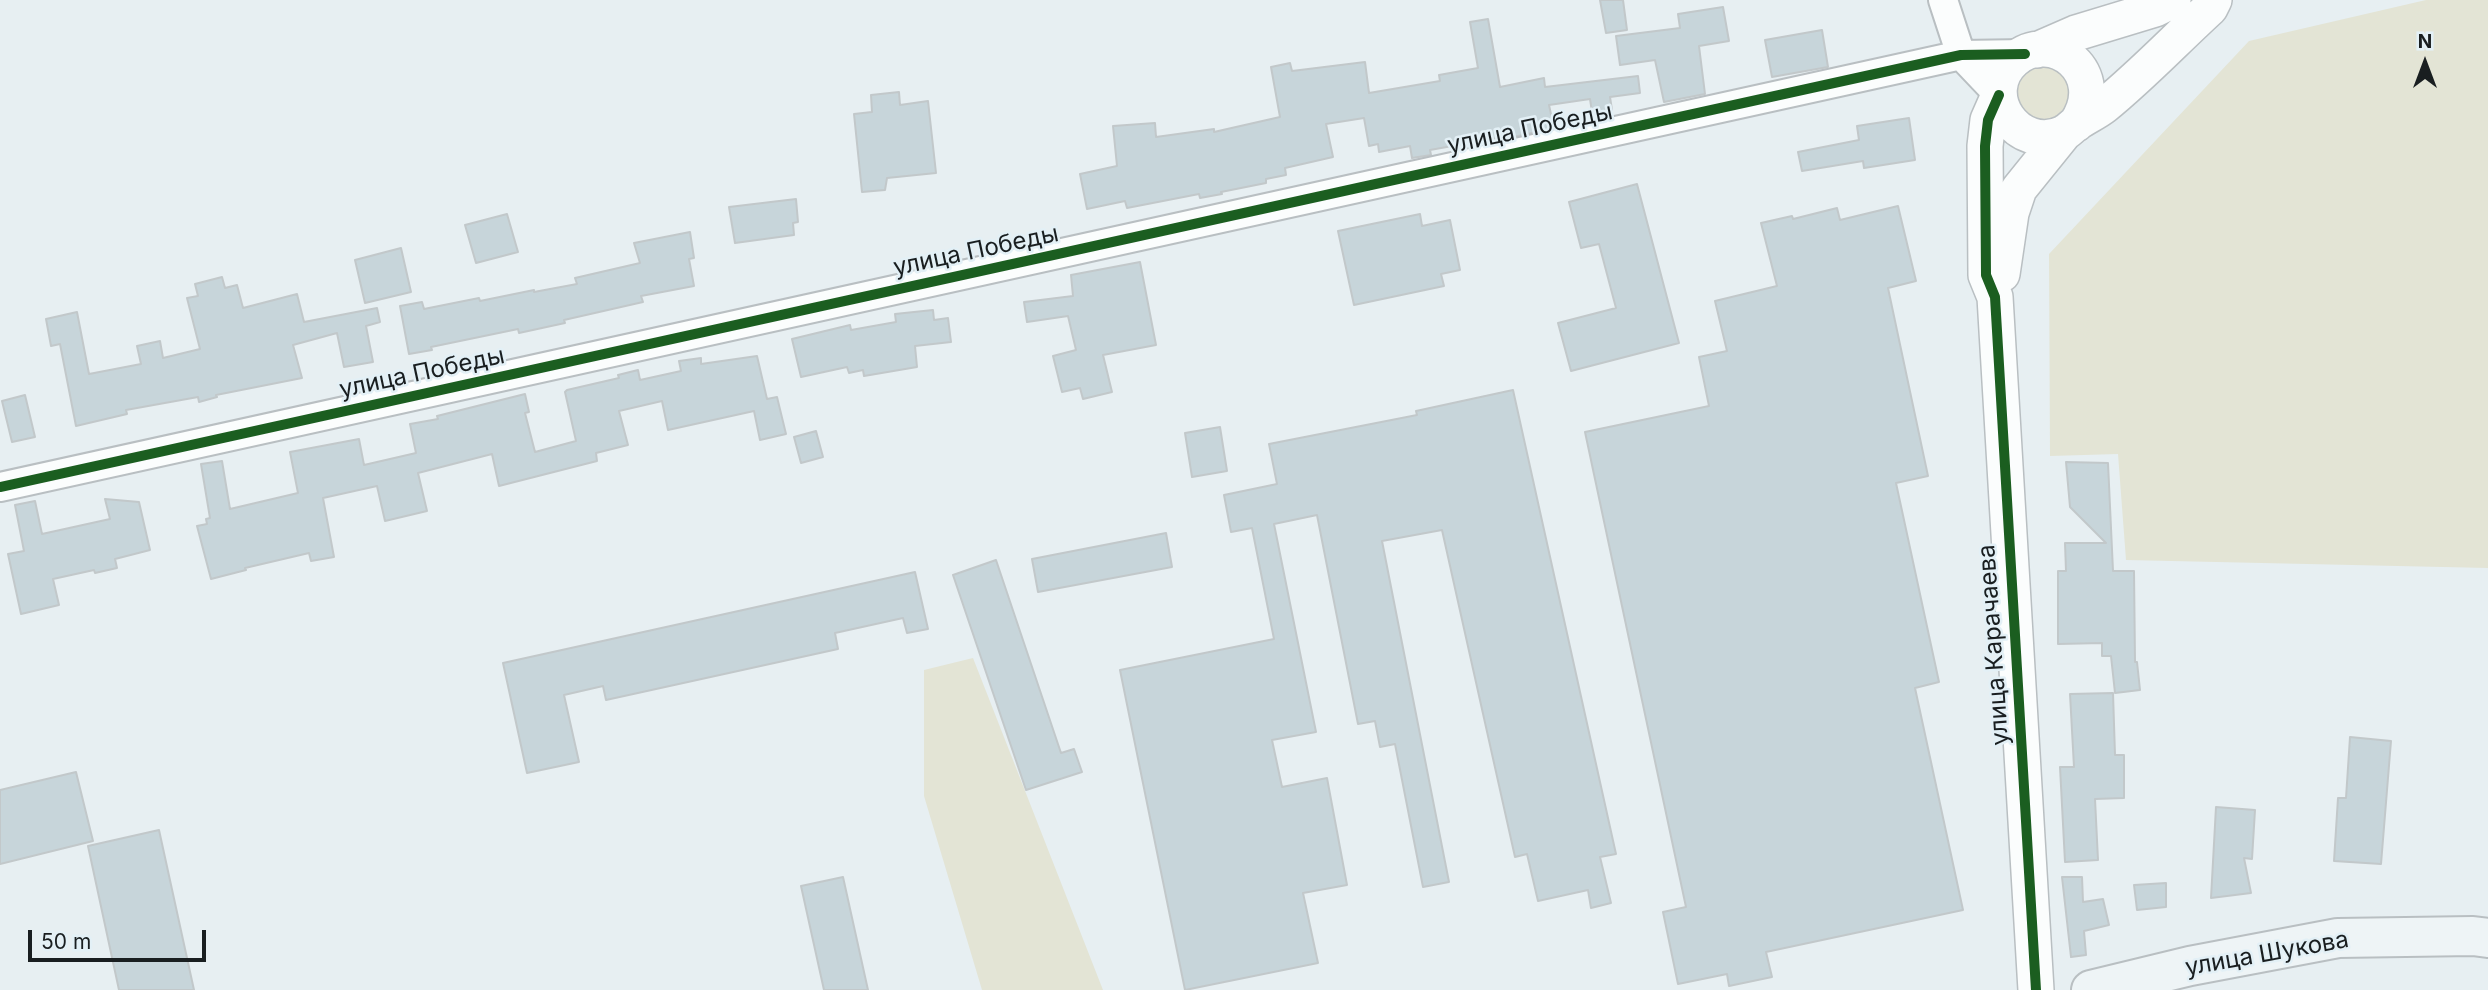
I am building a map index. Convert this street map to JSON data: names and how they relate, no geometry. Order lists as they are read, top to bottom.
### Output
{
  "streets": {
    "main road": ["улица Шукова"],
    "street": ["улица Победы", "улица Карачаева"]
  },
  "scale_bar": "50 m",
  "north": "top"
}
